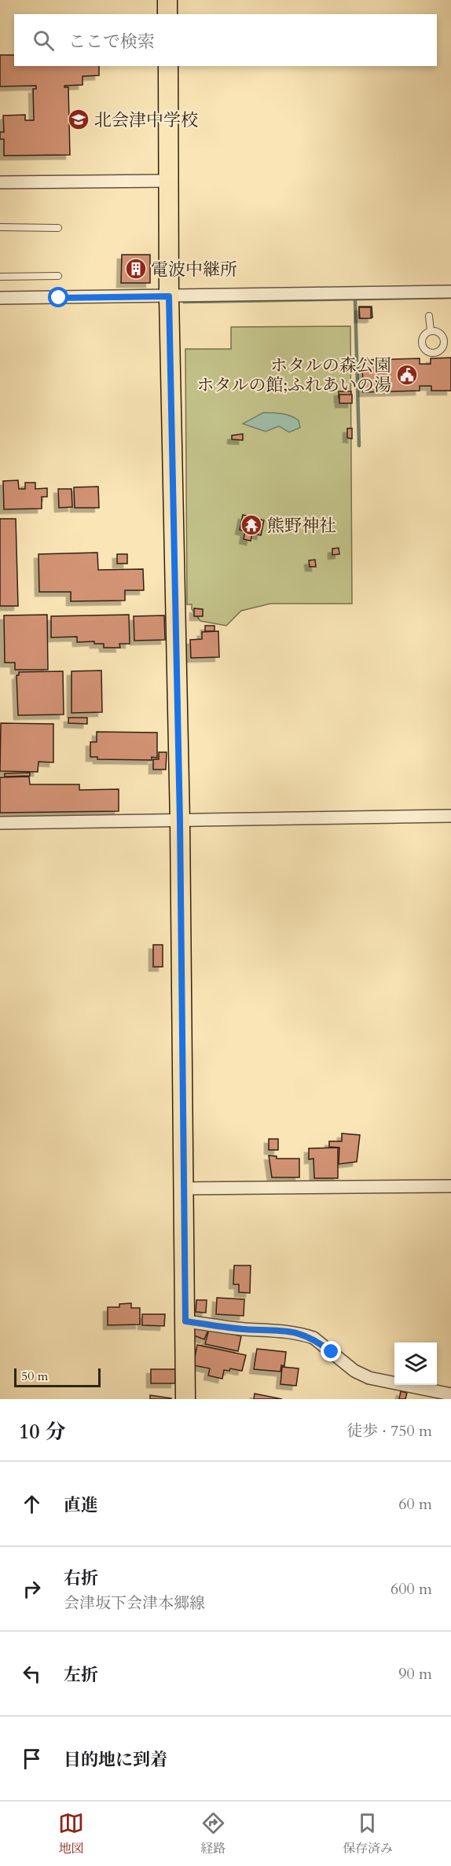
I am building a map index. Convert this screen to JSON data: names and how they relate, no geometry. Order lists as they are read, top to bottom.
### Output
{
  "places": {
    "school or university": ["北会津中学校"],
    "building": ["電波中継所"],
    "public building": ["ホタルの森公園 ホタルの館;ふれあいの湯"],
    "temple": ["熊野神社"]
  },
  "scale_bar": "50 m",
  "page": {
    "search": "ここで検索",
    "scale": "50 m",
    "heading": ["10 分", "徒歩 · 750 m"],
    "list": [
      ["直進", "60 m"],
      ["右折", "会津坂下会津本郷線", "600 m"],
      ["左折", "90 m"],
      "目的地に到着"
    ],
    "nav": ["地図", "経路", "保存済み"]
  }
}
